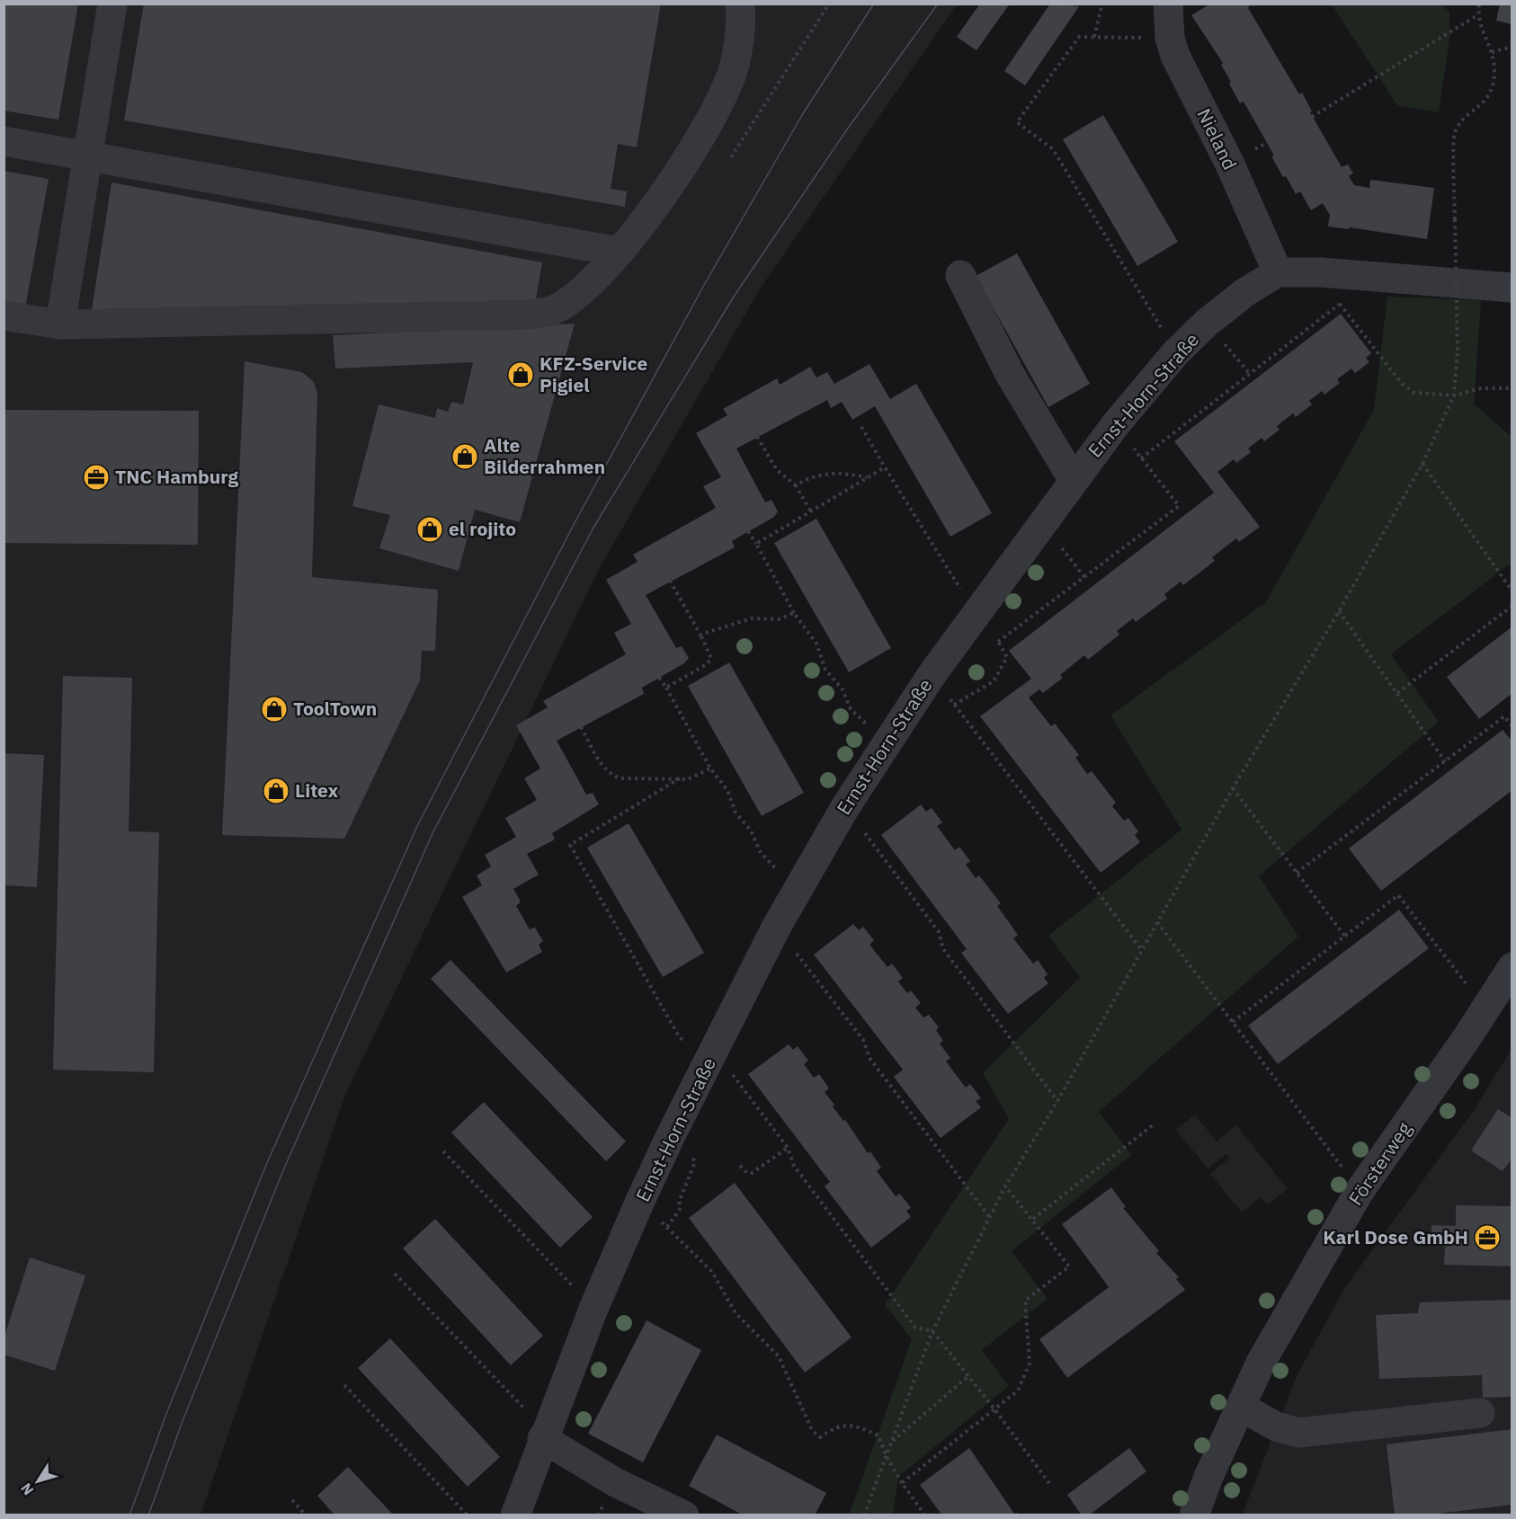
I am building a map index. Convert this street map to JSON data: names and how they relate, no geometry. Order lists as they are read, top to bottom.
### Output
{
  "streets": {
    "street": ["Nieland", "Ernst-Horn-Straße", "Försterweg"]
  },
  "crossings": [
    ["Nieland", "Ernst-Horn-Straße"]
  ],
  "places": {
    "shop": [
      "KFZ-Service Pigiel",
      "Alte Bilderrahmen",
      "el rojito",
      "ToolTown",
      "Litex"
    ],
    "office": ["TNC Hamburg", "Karl Dose GmbH"]
  },
  "north": "bottom left"
}
